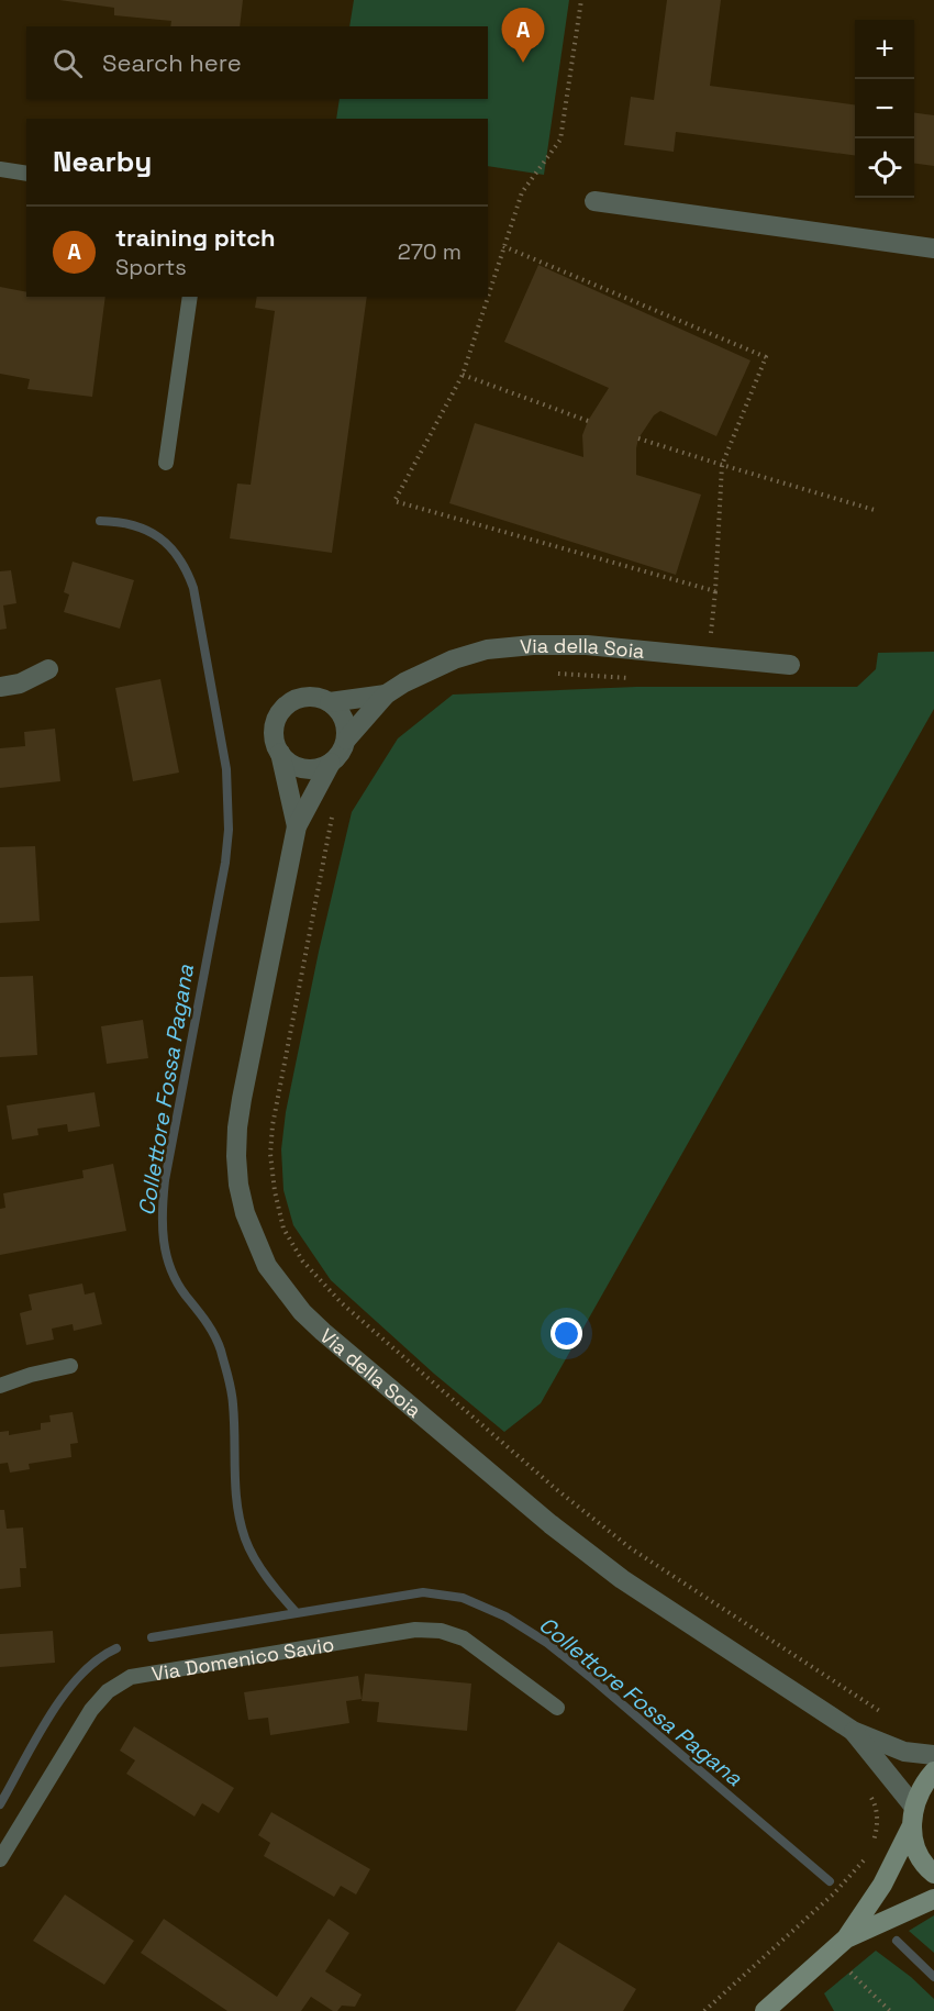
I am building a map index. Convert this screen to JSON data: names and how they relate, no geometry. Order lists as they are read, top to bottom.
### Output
{
  "streets": {
    "street": ["Via della Soia"],
    "lane": ["Via Domenico Savio"]
  },
  "water": ["Collettore Fossa Pagana"],
  "page": {
    "pins": "A",
    "map_buttons": ["+", "−"],
    "search": "Search here",
    "heading": "Nearby",
    "list": [
      {
        "mark": "A",
        "name": "training pitch",
        "note": "Sports",
        "value": "270 m"
      }
    ]
  }
}
